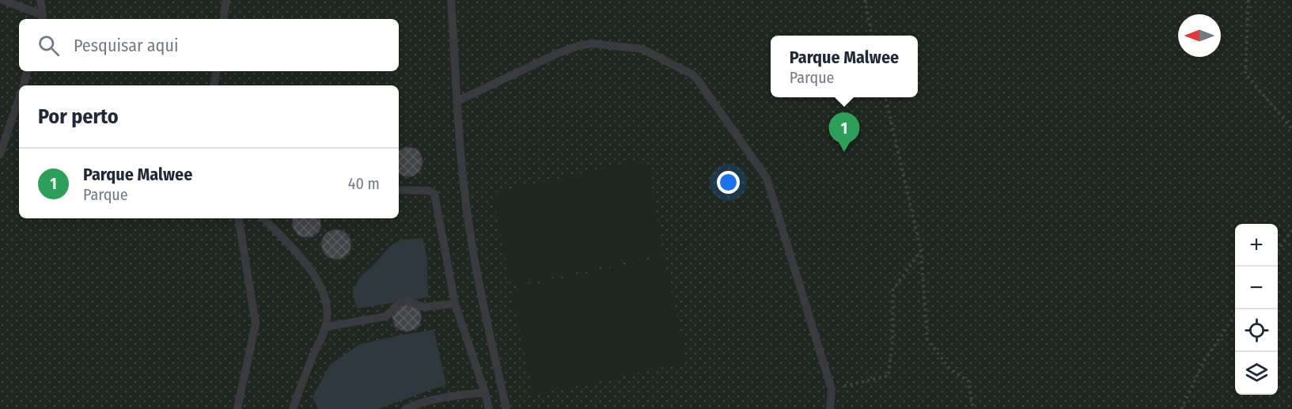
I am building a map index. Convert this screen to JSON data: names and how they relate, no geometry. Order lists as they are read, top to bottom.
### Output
{
  "north": "left",
  "page": {
    "search": "Pesquisar aqui",
    "popup": ["Parque Malwee", "Parque"],
    "heading": "Por perto",
    "pins": "1",
    "list": [
      {
        "mark": "1",
        "name": "Parque Malwee",
        "note": "Parque",
        "value": "40 m"
      }
    ],
    "map_buttons": ["+", "−"]
  }
}
